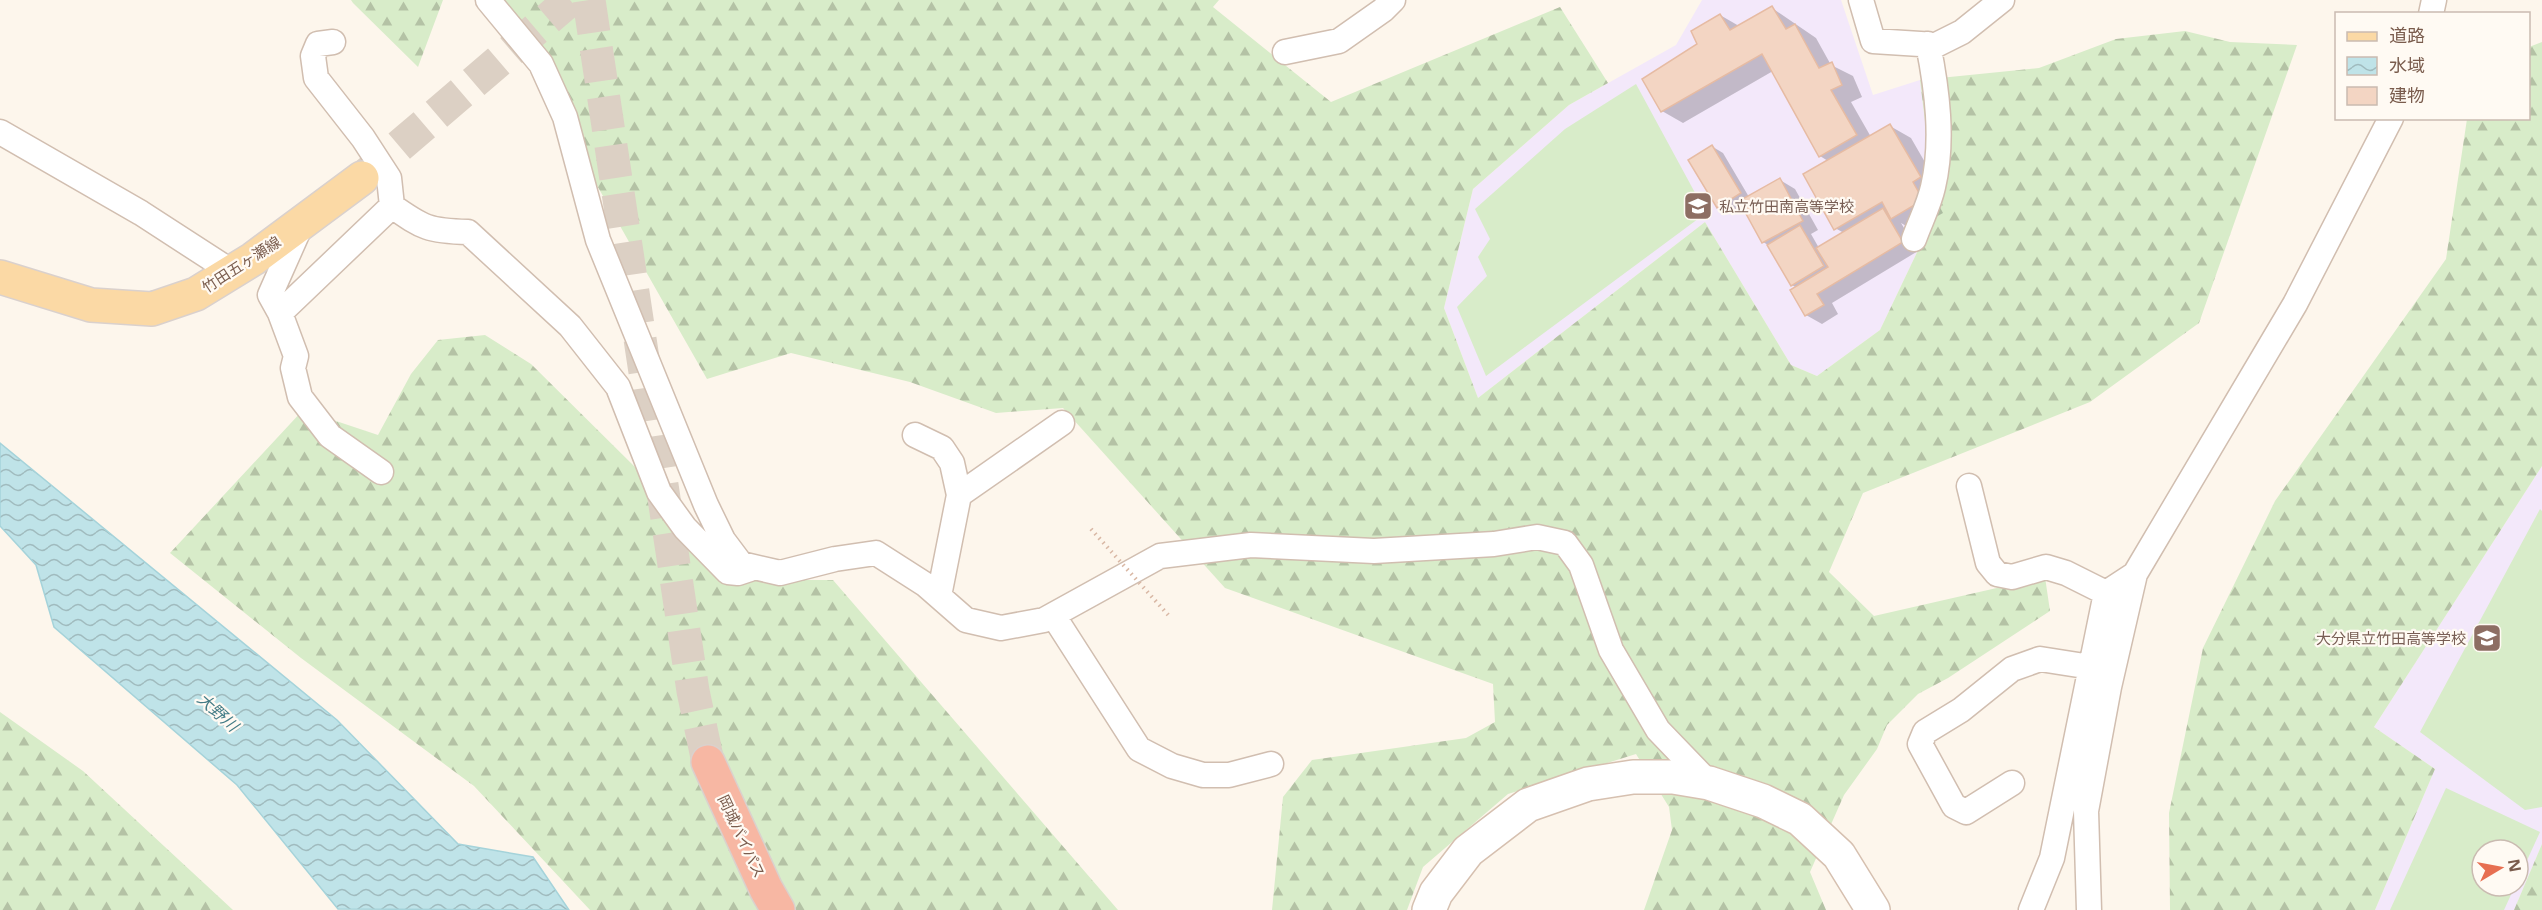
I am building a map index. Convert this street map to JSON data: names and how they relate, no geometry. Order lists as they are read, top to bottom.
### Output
{
  "streets": {
    "highway": ["岡城バイパス"],
    "main road": ["竹田五ヶ瀬線"]
  },
  "water": ["大野川"],
  "places": {
    "school or university": ["私立竹田南高等学校", "大分県立竹田高等学校"]
  },
  "legend": ["道路", "水域", "建物"],
  "north": "right"
}
